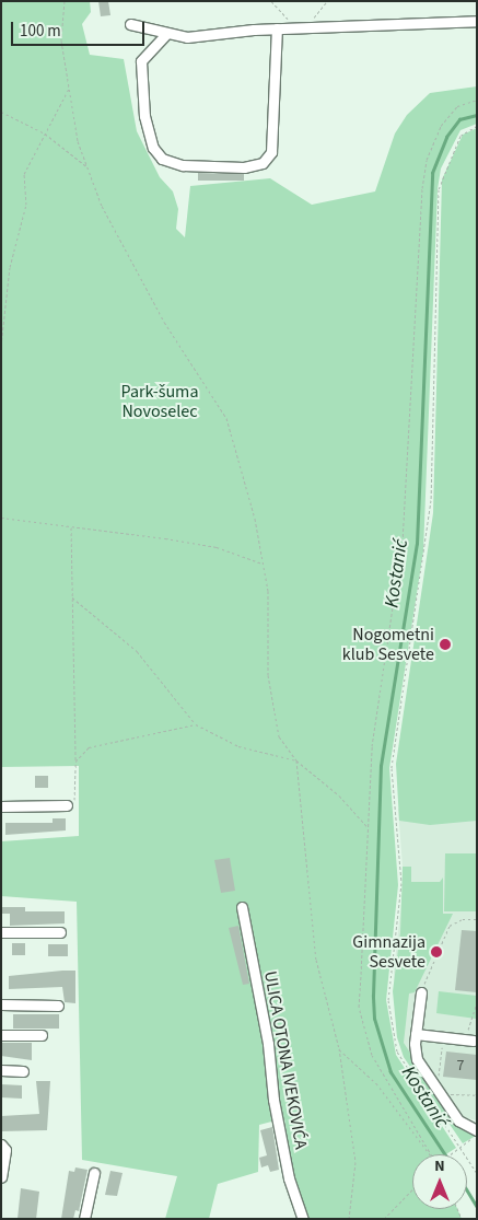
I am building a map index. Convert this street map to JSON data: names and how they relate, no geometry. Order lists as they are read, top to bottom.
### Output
{
  "streets": {
    "street": ["ULICA OTONA IVEKOVIĆA"]
  },
  "water": ["Kostanić"],
  "parks": ["Park-šuma Novoselec"],
  "places": ["Nogometni klub Sesvete", "Gimnazija Sesvete"],
  "house_numbers": ["7"],
  "scale_bar": "100 m",
  "north": "top"
}
